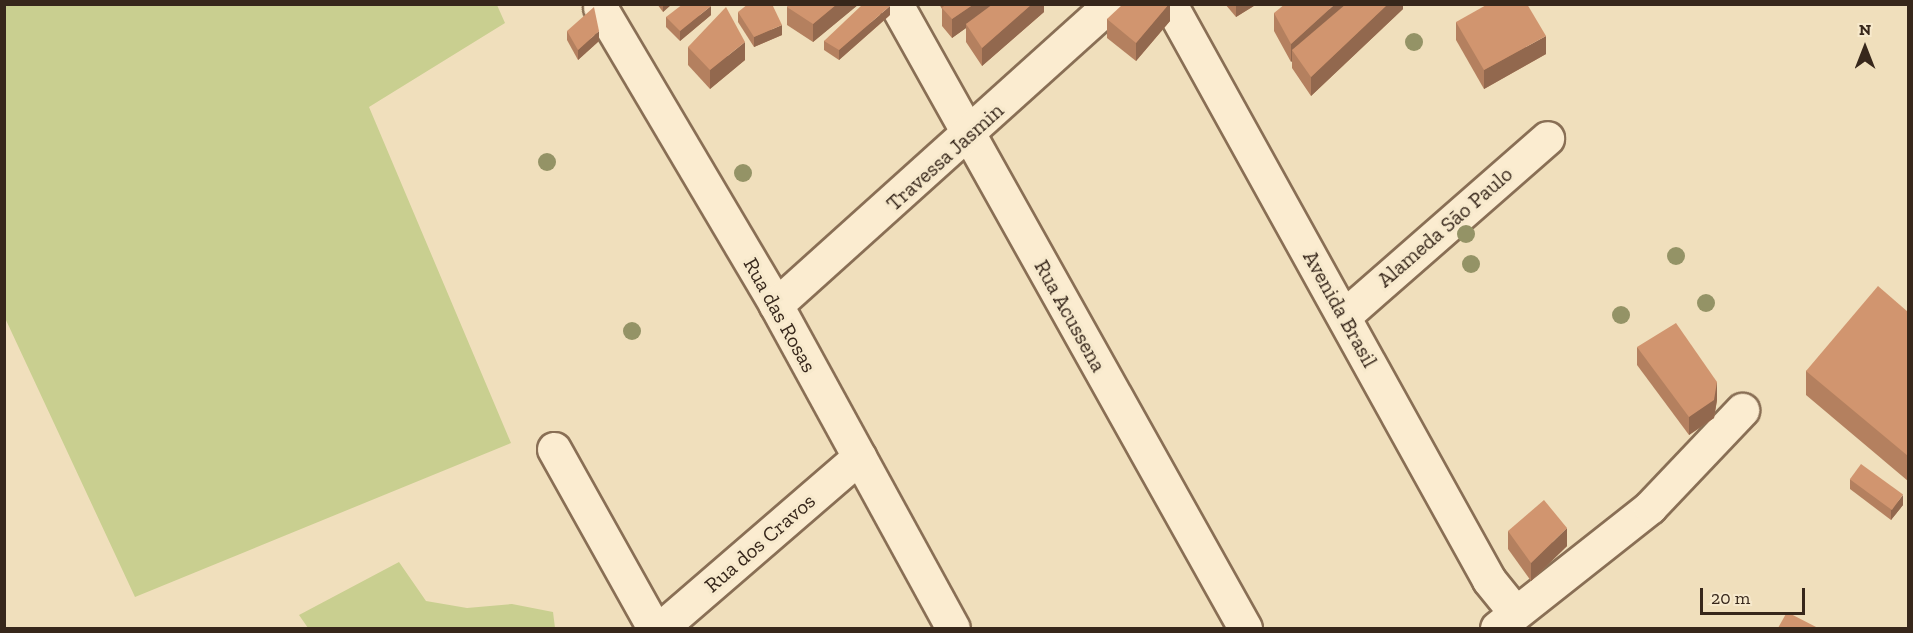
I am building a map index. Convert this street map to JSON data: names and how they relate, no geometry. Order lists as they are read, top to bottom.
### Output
{
  "streets": {
    "street": [
      "Travessa Jasmin",
      "Alameda São Paulo",
      "Avenida Brasil",
      "Rua das Rosas",
      "Rua Acussena",
      "Rua dos Cravos"
    ]
  },
  "crossings": [
    ["Travessa Jasmin", "Rua das Rosas"],
    ["Travessa Jasmin", "Rua Acussena"],
    ["Alameda São Paulo", "Avenida Brasil"],
    ["Rua das Rosas", "Rua dos Cravos"]
  ],
  "scale_bar": "20 m",
  "north": "top"
}
